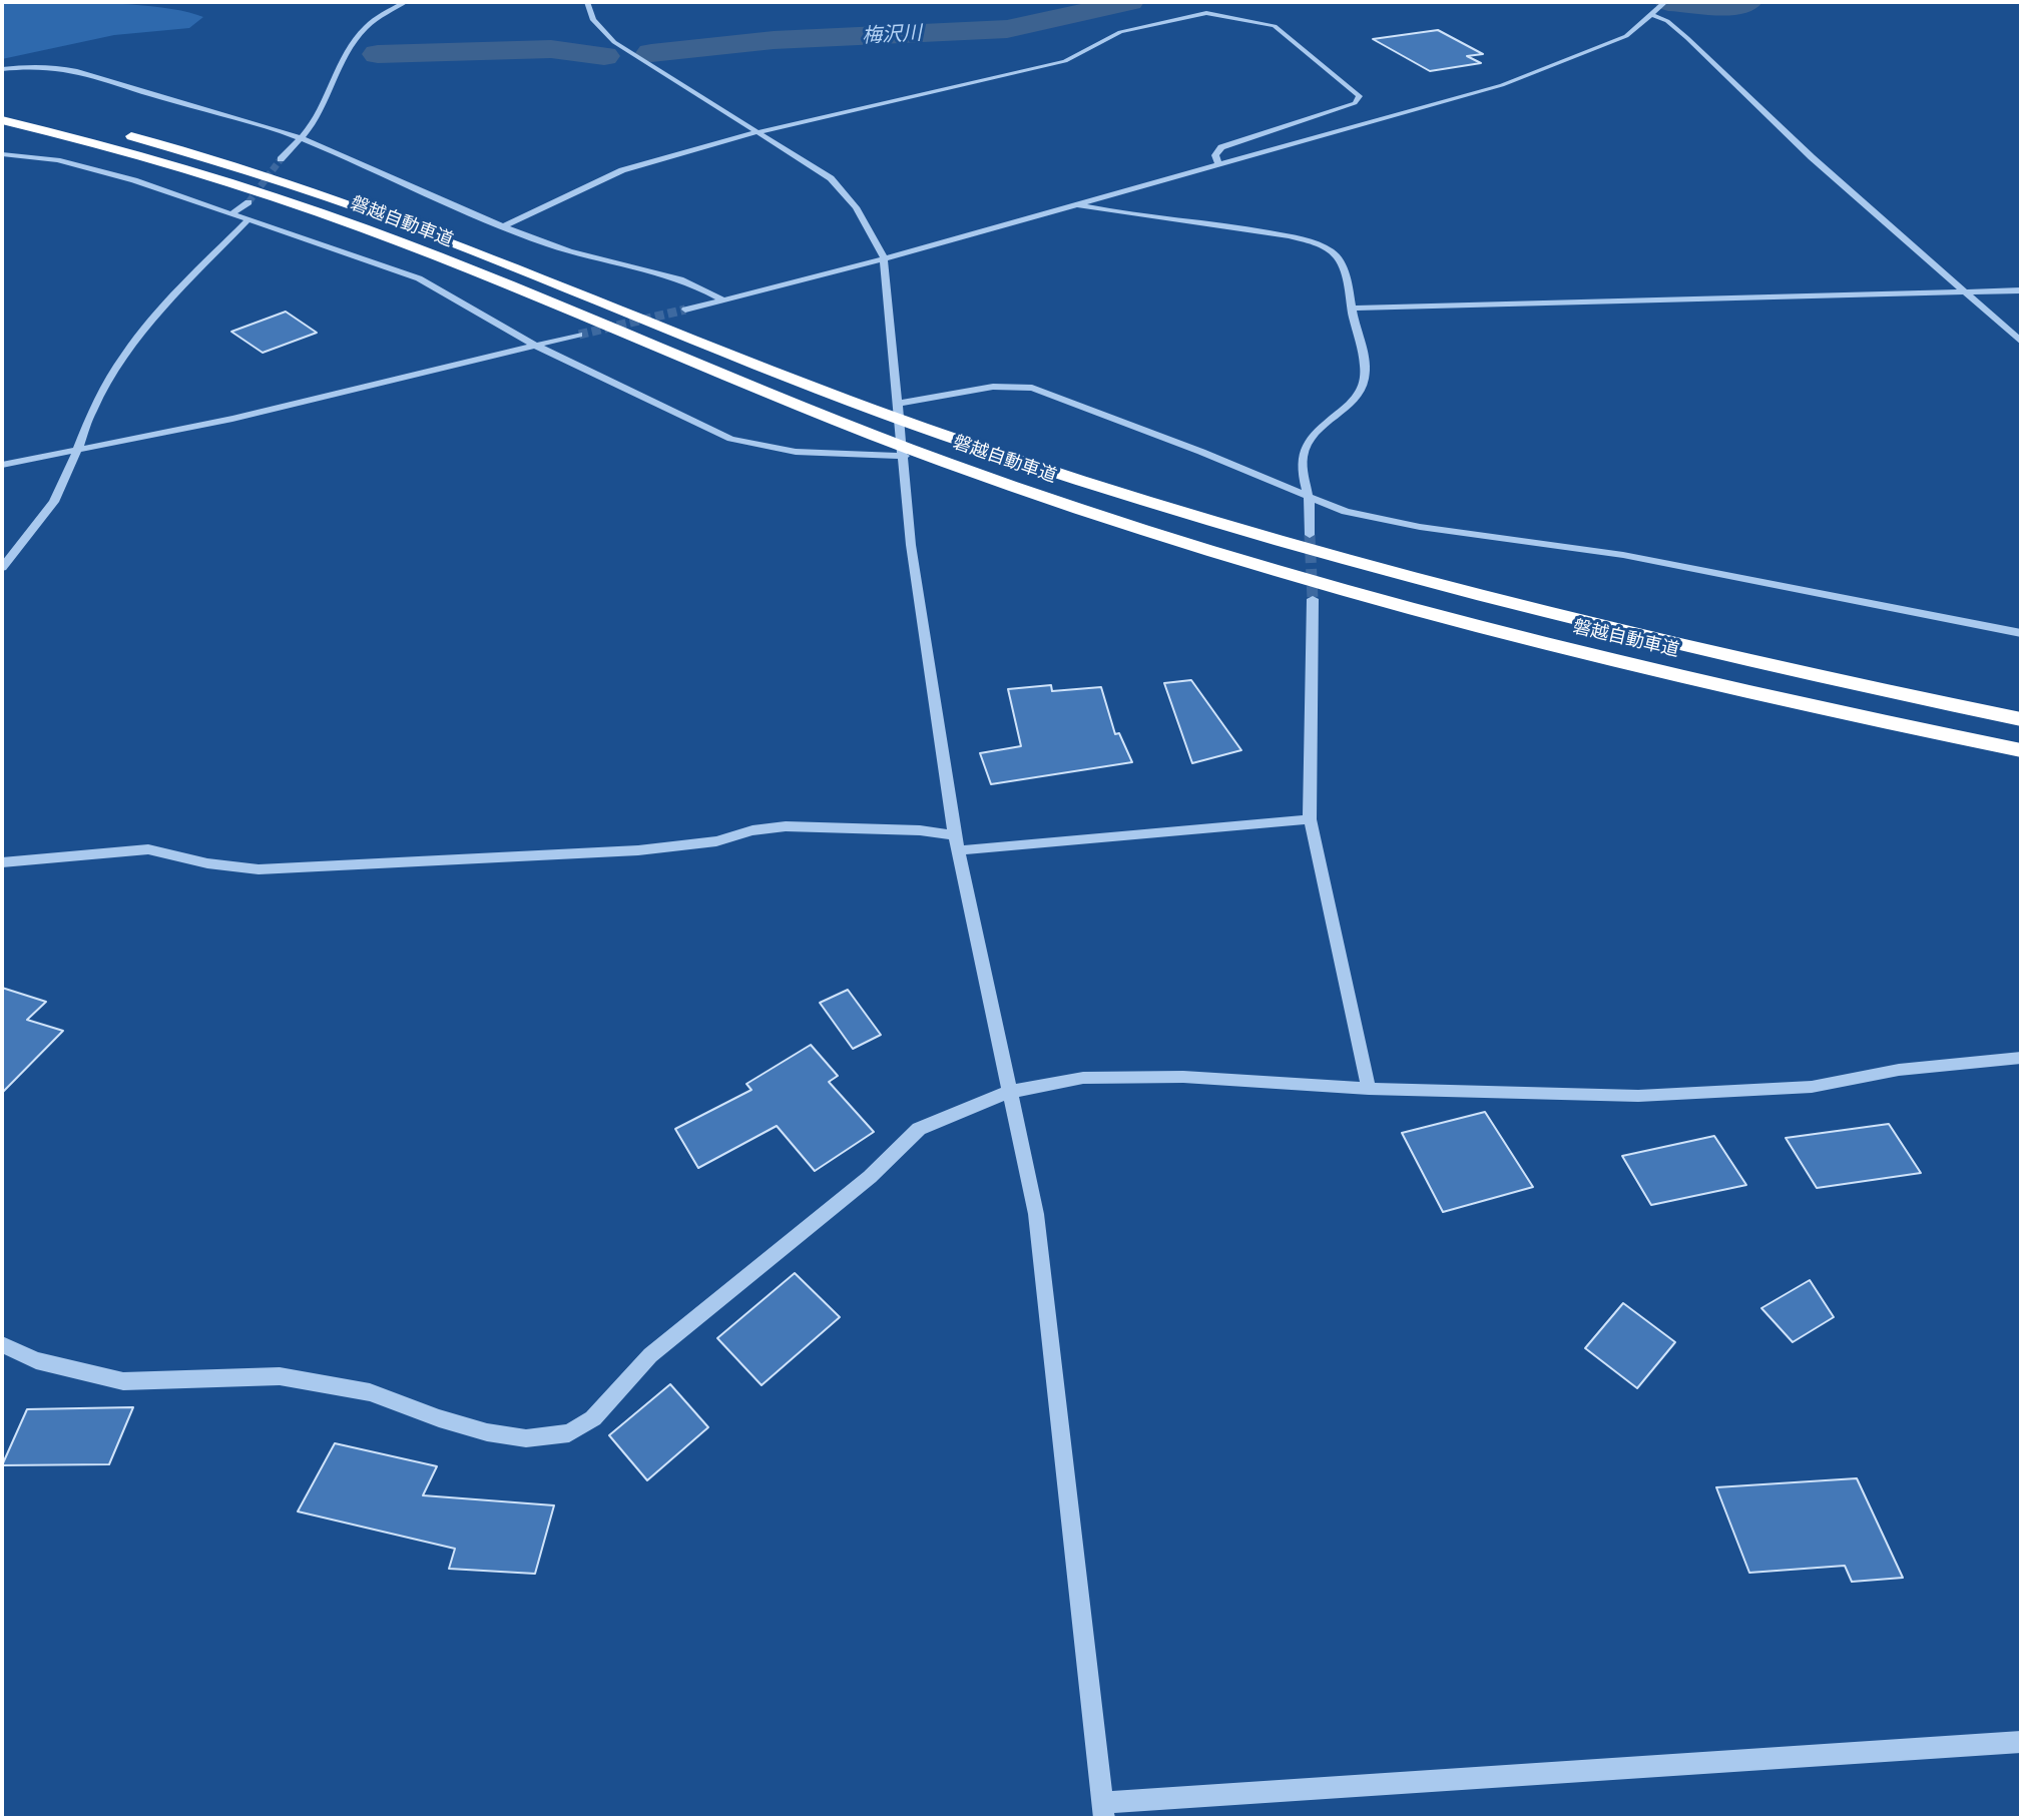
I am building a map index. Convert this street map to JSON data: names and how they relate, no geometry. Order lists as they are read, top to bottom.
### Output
{
  "streets": {
    "highway": ["磐越自動車道"]
  },
  "water": ["梅沢川"]
}
